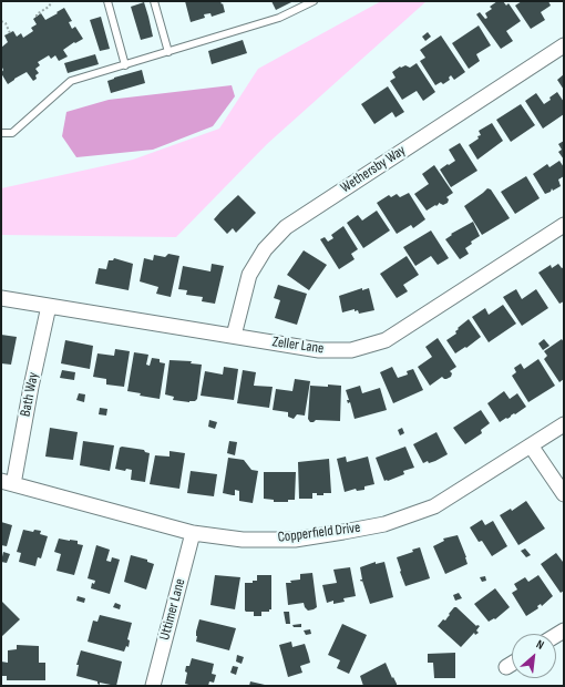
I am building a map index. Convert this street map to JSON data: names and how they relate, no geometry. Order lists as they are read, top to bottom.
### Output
{
  "streets": {
    "street": [
      "Wethersby Way",
      "Zeller Lane",
      "Bath Way",
      "Copperfield Drive",
      "Uttimer Lane"
    ]
  },
  "crossings": [
    ["Wethersby Way", "Zeller Lane"],
    ["Zeller Lane", "Bath Way"],
    ["Bath Way", "Copperfield Drive"],
    ["Copperfield Drive", "Uttimer Lane"]
  ],
  "north": "top right"
}
